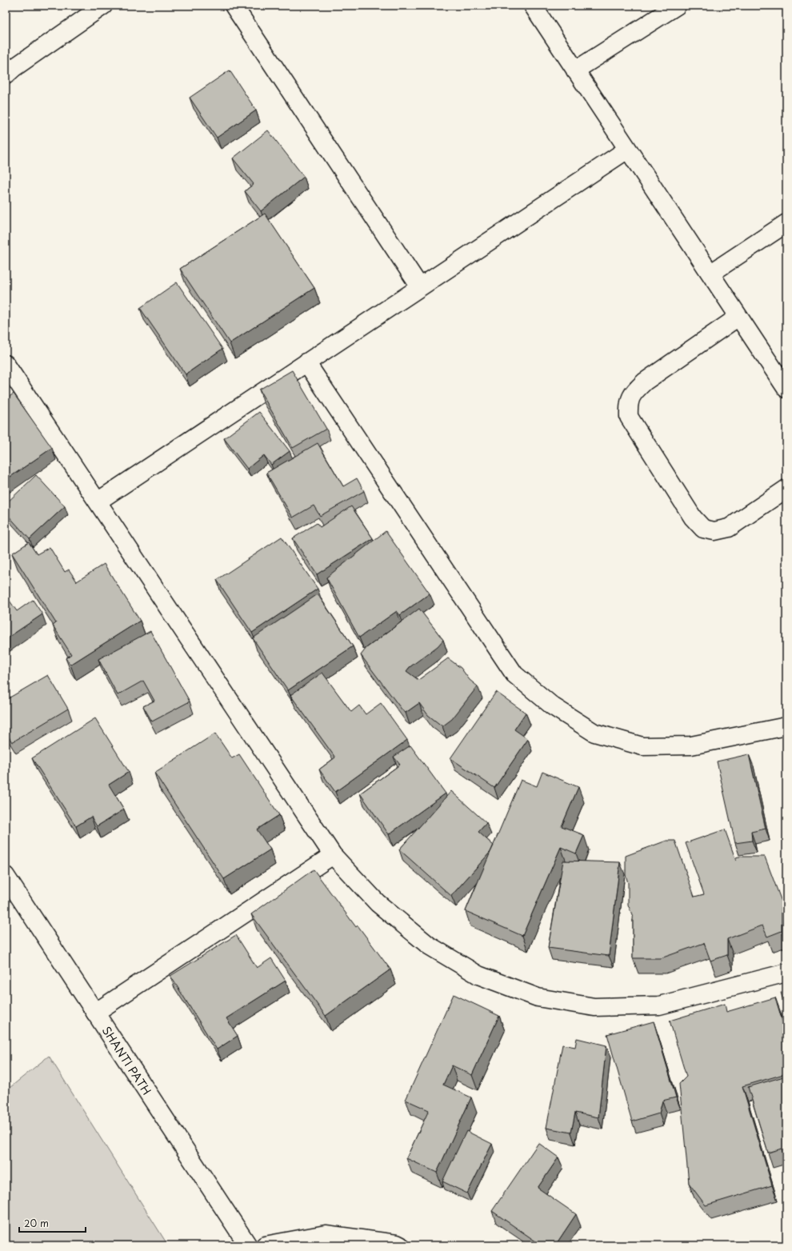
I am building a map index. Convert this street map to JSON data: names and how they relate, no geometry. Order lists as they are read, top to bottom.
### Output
{
  "streets": {
    "street": ["SHANTI PATH"]
  },
  "scale_bar": "20 m"
}
